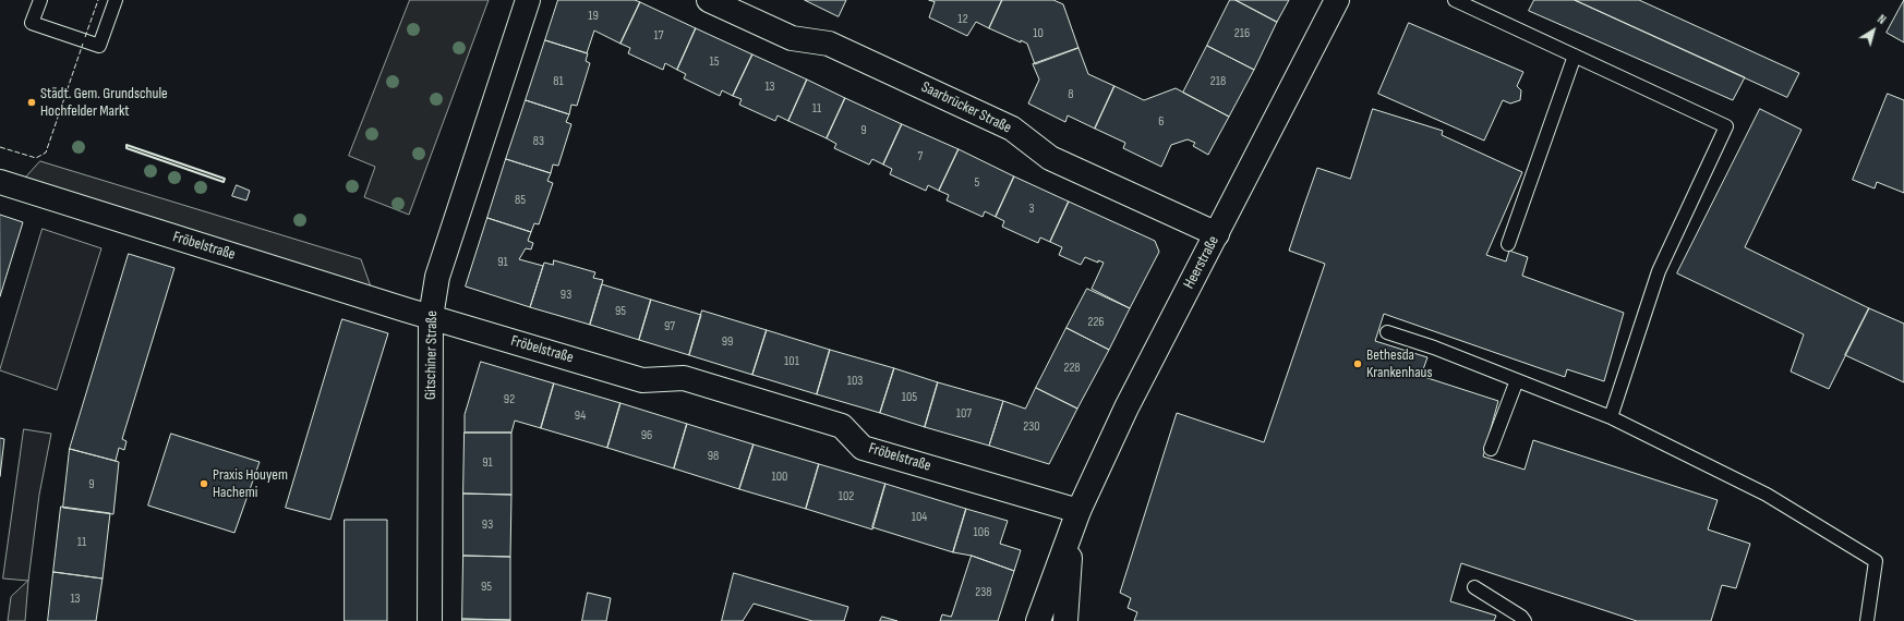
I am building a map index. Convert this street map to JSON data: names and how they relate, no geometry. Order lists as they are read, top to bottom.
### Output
{
  "streets": {
    "street": [
      "Saarbrücker Straße",
      "Fröbelstraße",
      "Heerstraße",
      "Gitschiner Straße"
    ]
  },
  "crossings": [
    ["Saarbrücker Straße", "Heerstraße"],
    ["Fröbelstraße", "Heerstraße"],
    ["Fröbelstraße", "Gitschiner Straße"]
  ],
  "places": ["Städt. Gem. Grundschule Hochfelder Markt", "Bethesda Krankenhaus", "Praxis Houyem Hachemi"],
  "house_numbers": [
    "19",
    "12",
    "10",
    "216",
    "17",
    "15",
    "81",
    "218",
    "13",
    "8",
    "11",
    "6",
    "9",
    "83",
    "7",
    "5",
    "85",
    "3",
    "91",
    "93",
    "95",
    "226",
    "97",
    "99",
    "101",
    "228",
    "103",
    "105",
    "92",
    "107",
    "94",
    "230",
    "96",
    "98",
    "91",
    "100",
    "9",
    "102",
    "104",
    "93",
    "106",
    "11",
    "95",
    "238",
    "13"
  ],
  "north": "top right"
}
